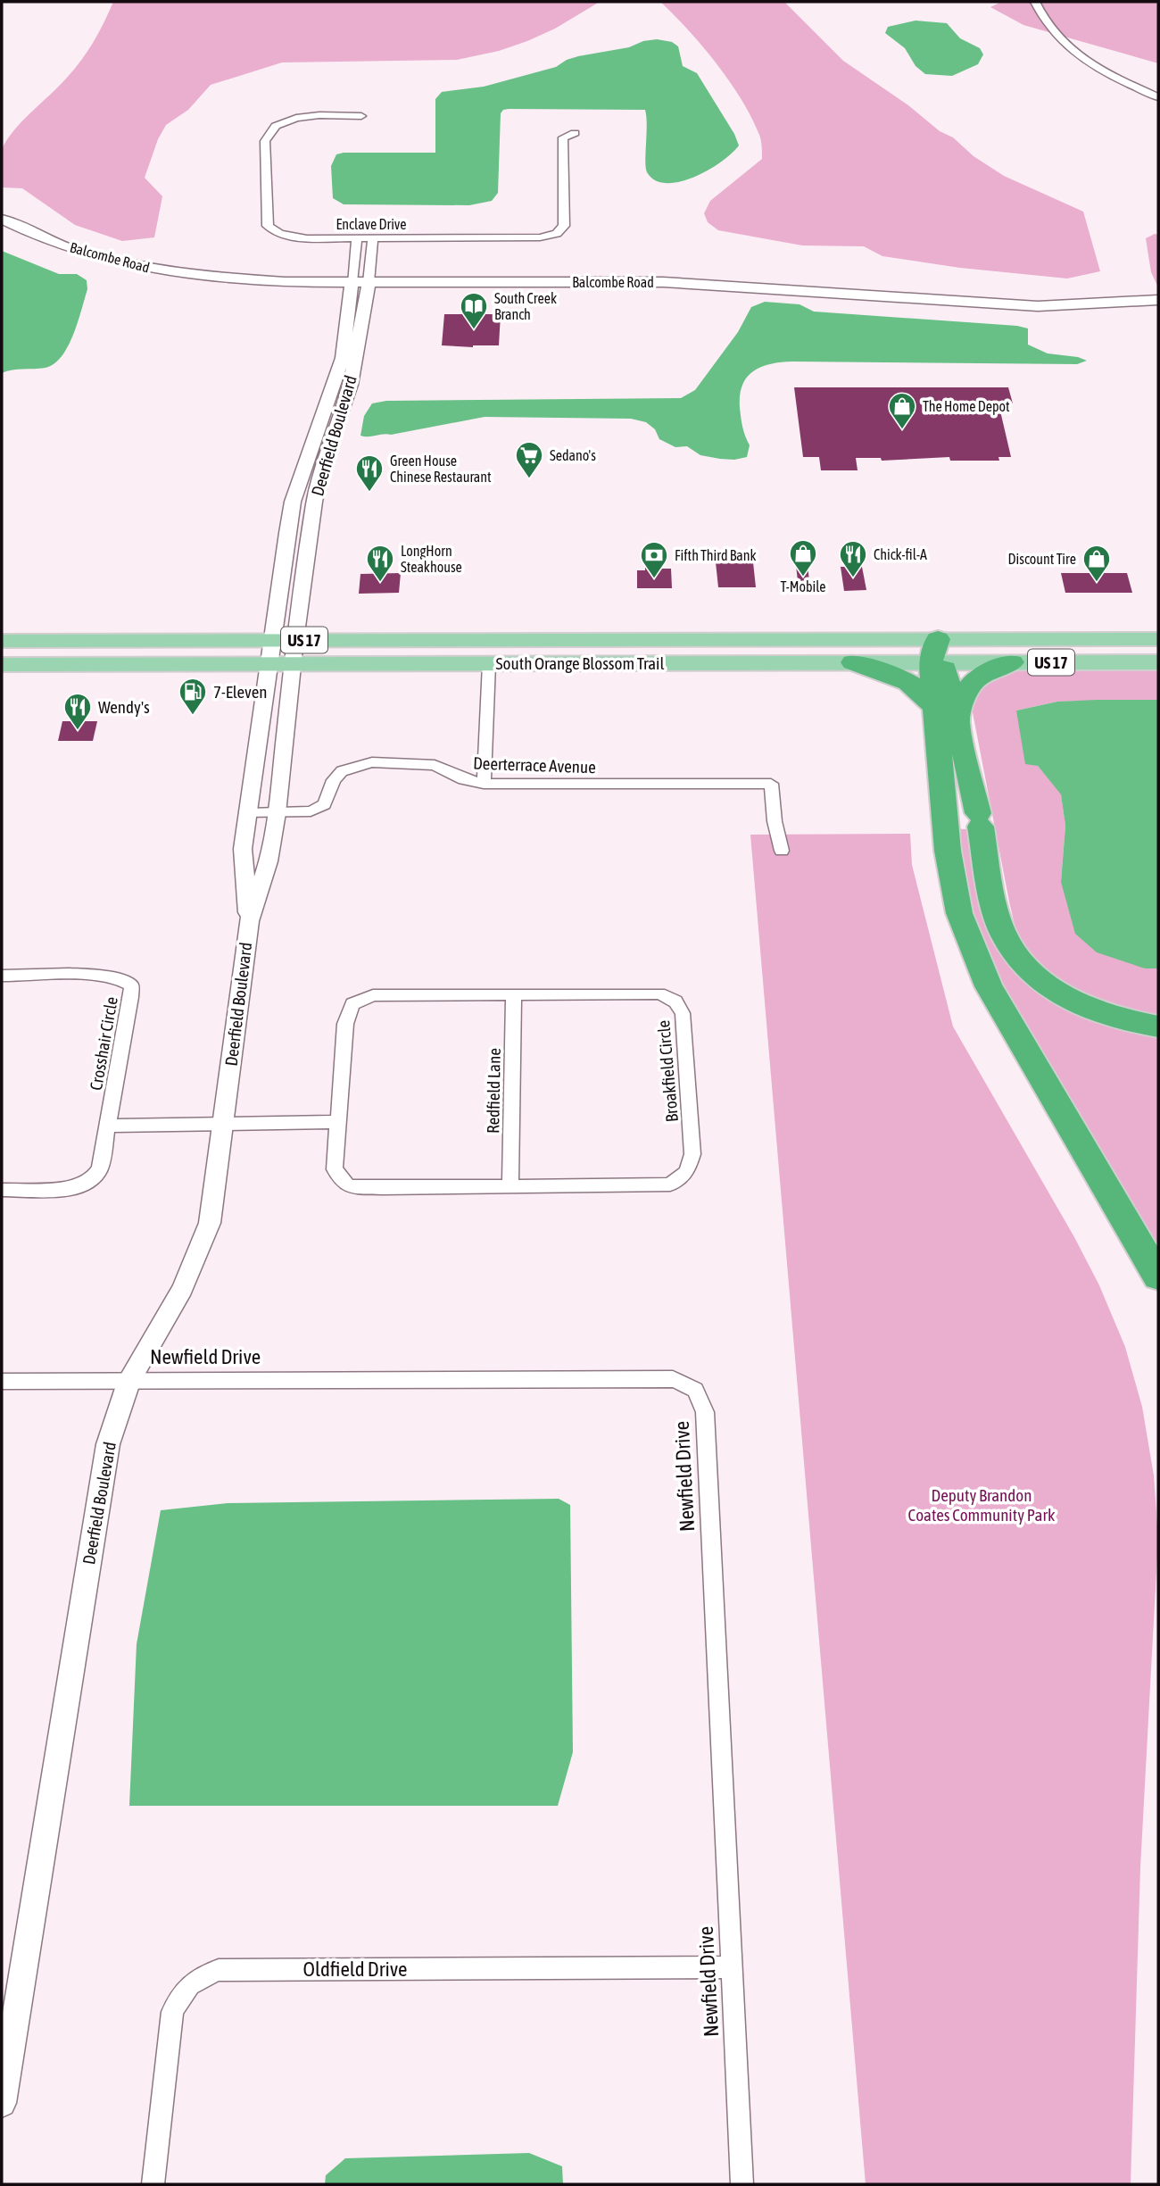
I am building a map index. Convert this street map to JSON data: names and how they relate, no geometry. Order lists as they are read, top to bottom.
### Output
{
  "streets": {
    "main road": ["US 17", "South Orange Blossom Trail"],
    "street": [
      "Enclave Drive",
      "Balcombe Road",
      "Deerfield Boulevard",
      "Deerterrace Avenue",
      "Crosshair Circle",
      "Broakfield Circle",
      "Redfield Lane",
      "Newfield Drive",
      "Oldfield Drive"
    ]
  },
  "crossings": [
    ["Balcombe Road", "Deerfield Boulevard"],
    ["Deerfield Boulevard", "South Orange Blossom Trail"],
    ["Deerfield Boulevard", "Deerterrace Avenue"],
    ["Deerfield Boulevard", "Newfield Drive"],
    ["Broakfield Circle", "Redfield Lane"],
    ["Newfield Drive", "Oldfield Drive"]
  ],
  "parks": ["Deputy Brandon Coates Community Park"],
  "places": {
    "library": ["South Creek Branch"],
    "shop": ["The Home Depot", "T-Mobile", "Discount Tire"],
    "supermarket": ["Sedano's"],
    "restaurant": [
      "Green House Chinese Restaurant",
      "Chick-fil-A",
      "LongHorn Steakhouse",
      "Wendy's"
    ],
    "bank": ["Fifth Third Bank"],
    "fuel station": ["7-Eleven"]
  }
}
